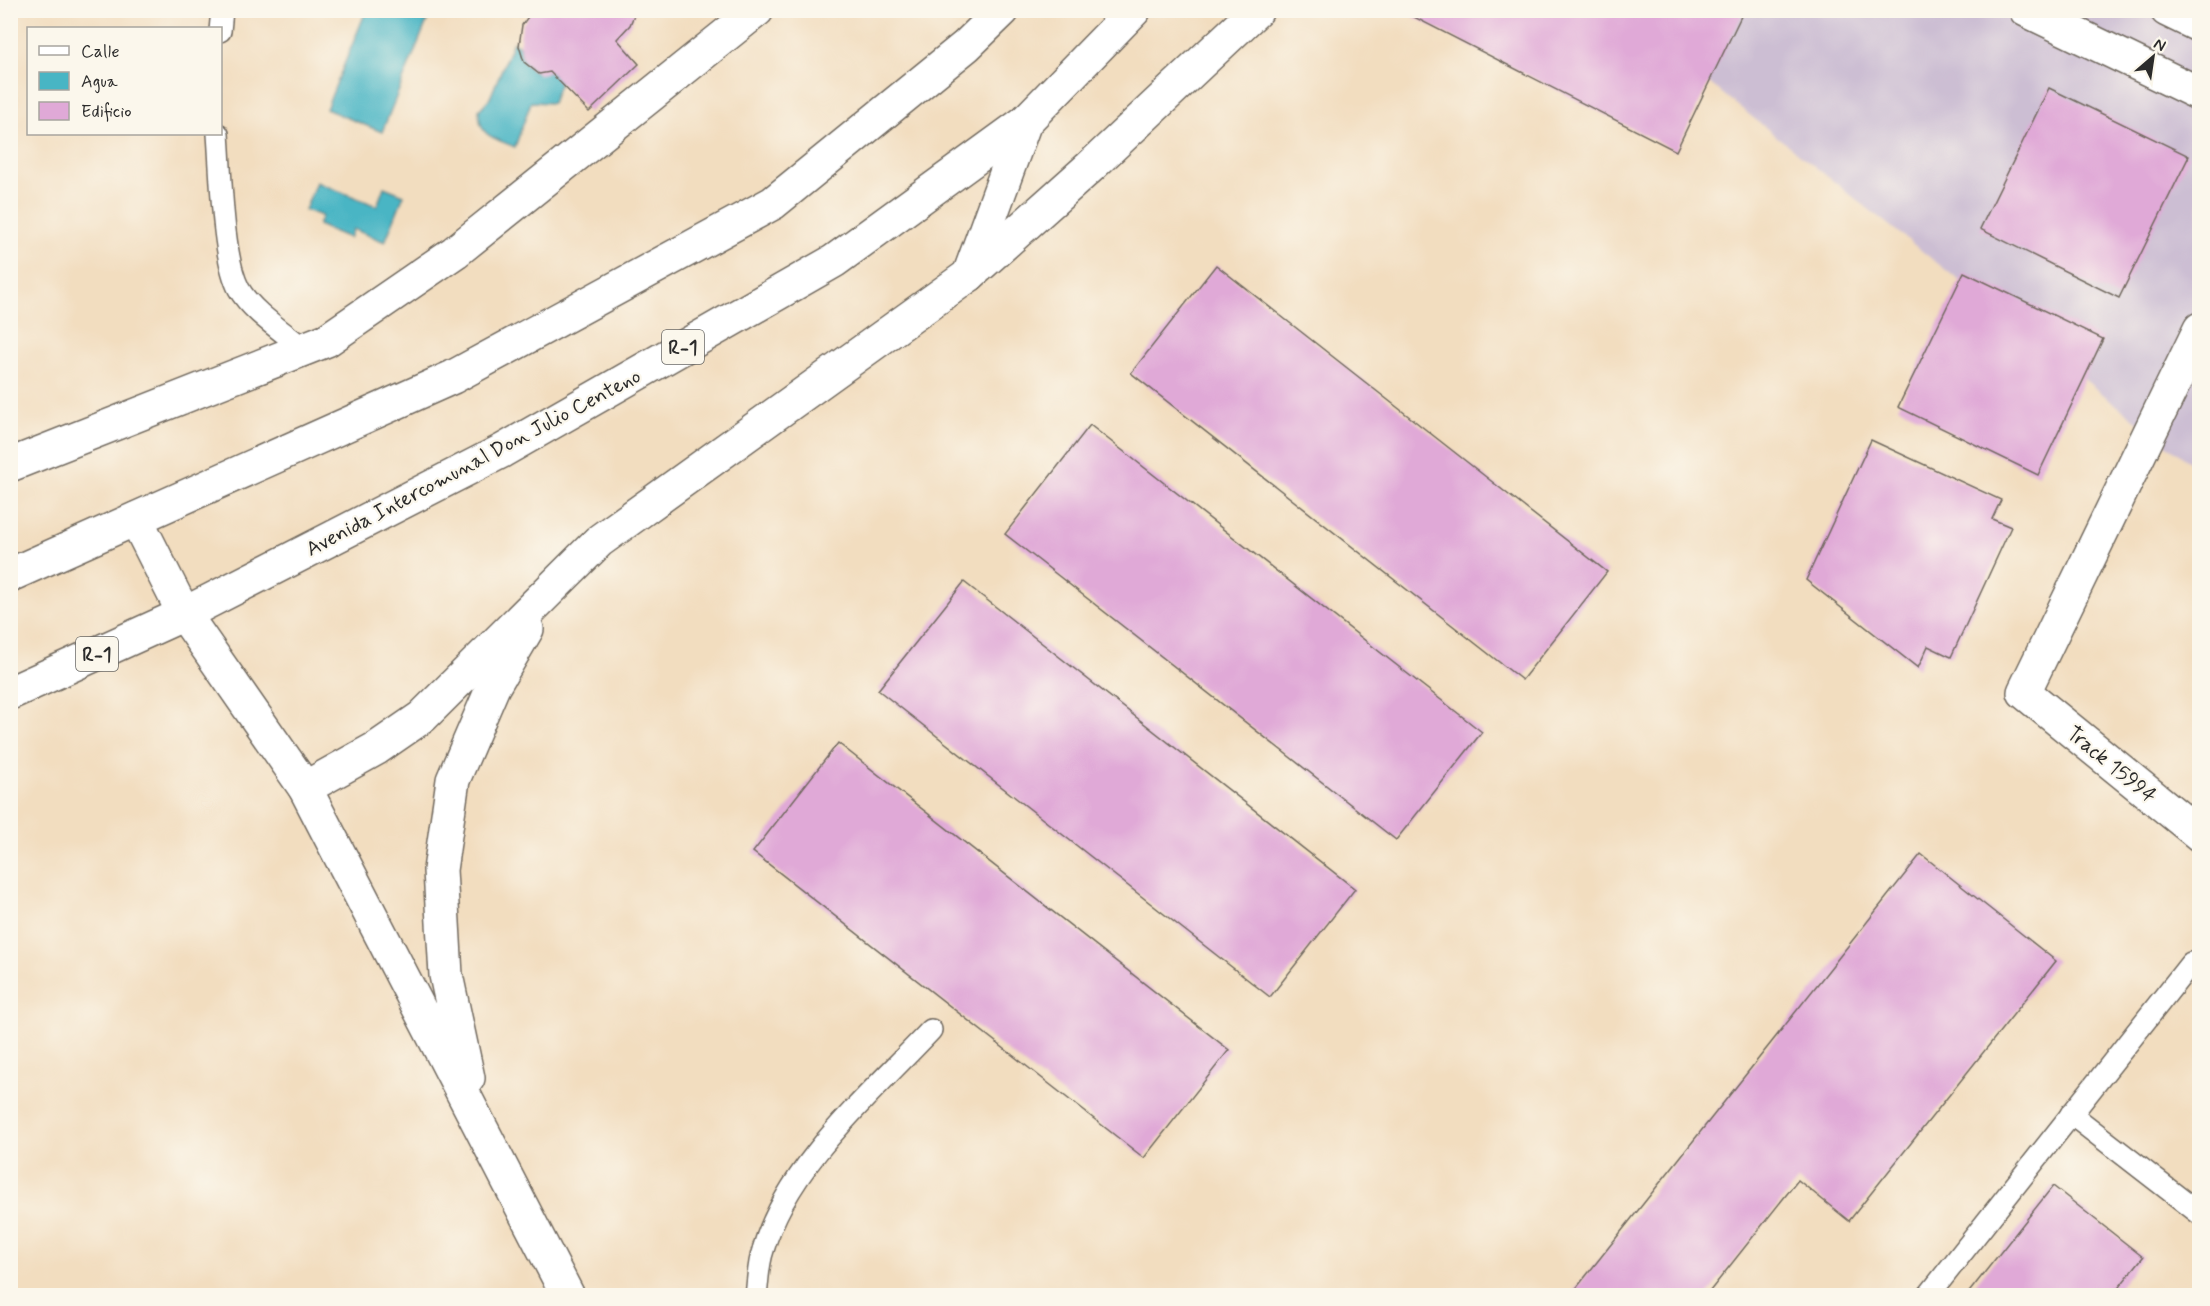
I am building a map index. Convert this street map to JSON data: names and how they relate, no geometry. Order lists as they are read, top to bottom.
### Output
{
  "streets": {
    "street": ["R-1", "Avenida Intercomunal Don Julio Centeno", "Track 15994"]
  },
  "legend": ["Calle", "Agua", "Edificio"],
  "north": "top right"
}
